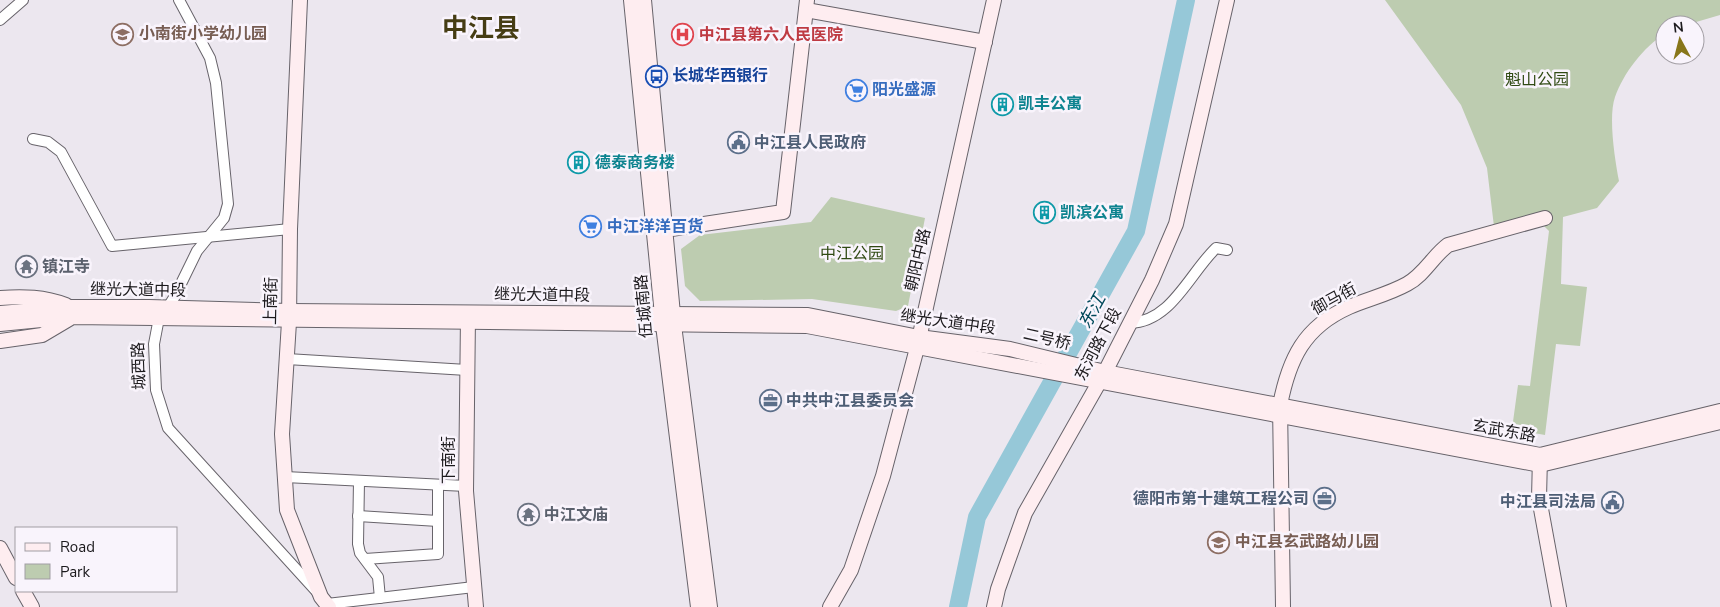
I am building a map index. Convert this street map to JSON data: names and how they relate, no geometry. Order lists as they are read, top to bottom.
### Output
{
  "streets": {
    "street": [
      "朝阳中路",
      "继光大道中段",
      "御马街",
      "上南街",
      "伍城南路",
      "二号桥",
      "东河路下段",
      "城西路",
      "玄武东路",
      "下南街"
    ]
  },
  "crossings": [
    ["朝阳中路", "继光大道中段"],
    ["继光大道中段", "上南街"],
    ["继光大道中段", "伍城南路"],
    ["继光大道中段", "二号桥"],
    ["继光大道中段", "城西路"],
    ["继光大道中段", "下南街"],
    ["御马街", "二号桥"],
    ["御马街", "玄武东路"],
    ["上南街", "城西路"],
    ["二号桥", "东河路下段"],
    ["二号桥", "玄武东路"]
  ],
  "districts": ["中江县"],
  "water": ["东江"],
  "parks": ["魁山公园", "中江公园"],
  "places": {
    "school or university": ["小南街小学幼儿园", "中江县玄武路幼儿园"],
    "hospital": ["中江县第六人民医院"],
    "bus stop": ["长城华西银行"],
    "supermarket": ["阳光盛源", "中江洋洋百货"],
    "building": ["凯丰公寓", "德泰商务楼", "凯滨公寓"],
    "public building": ["中江县人民政府", "中江县司法局"],
    "temple": ["镇江寺", "中江文庙"],
    "office": ["中共中江县委员会", "德阳市第十建筑工程公司"]
  },
  "legend": ["Road", "Park"],
  "north": "top"
}
